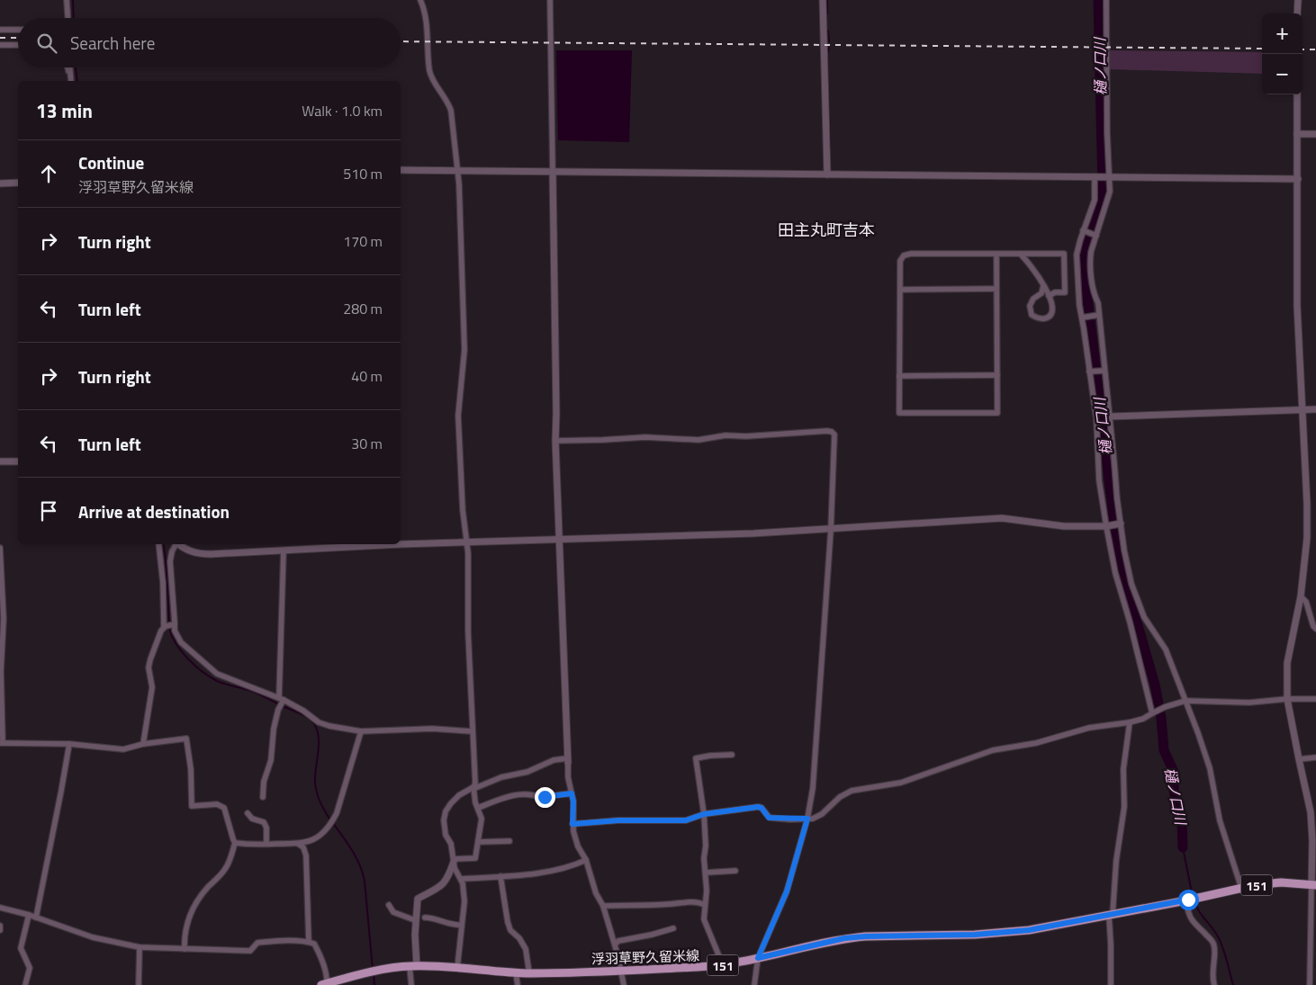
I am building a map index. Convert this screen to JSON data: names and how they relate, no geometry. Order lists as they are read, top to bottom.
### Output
{
  "streets": {
    "main road": ["151", "浮羽草野久留米線"]
  },
  "districts": ["田主丸町吉本"],
  "water": ["樋ノ口川"],
  "page": {
    "map_buttons": ["+", "−"],
    "search": "Search here",
    "heading": ["13 min", "Walk · 1.0 km"],
    "list": [
      ["Continue", "浮羽草野久留米線", "510 m"],
      ["Turn right", "170 m"],
      ["Turn left", "280 m"],
      ["Turn right", "40 m"],
      ["Turn left", "30 m"],
      "Arrive at destination"
    ]
  }
}
